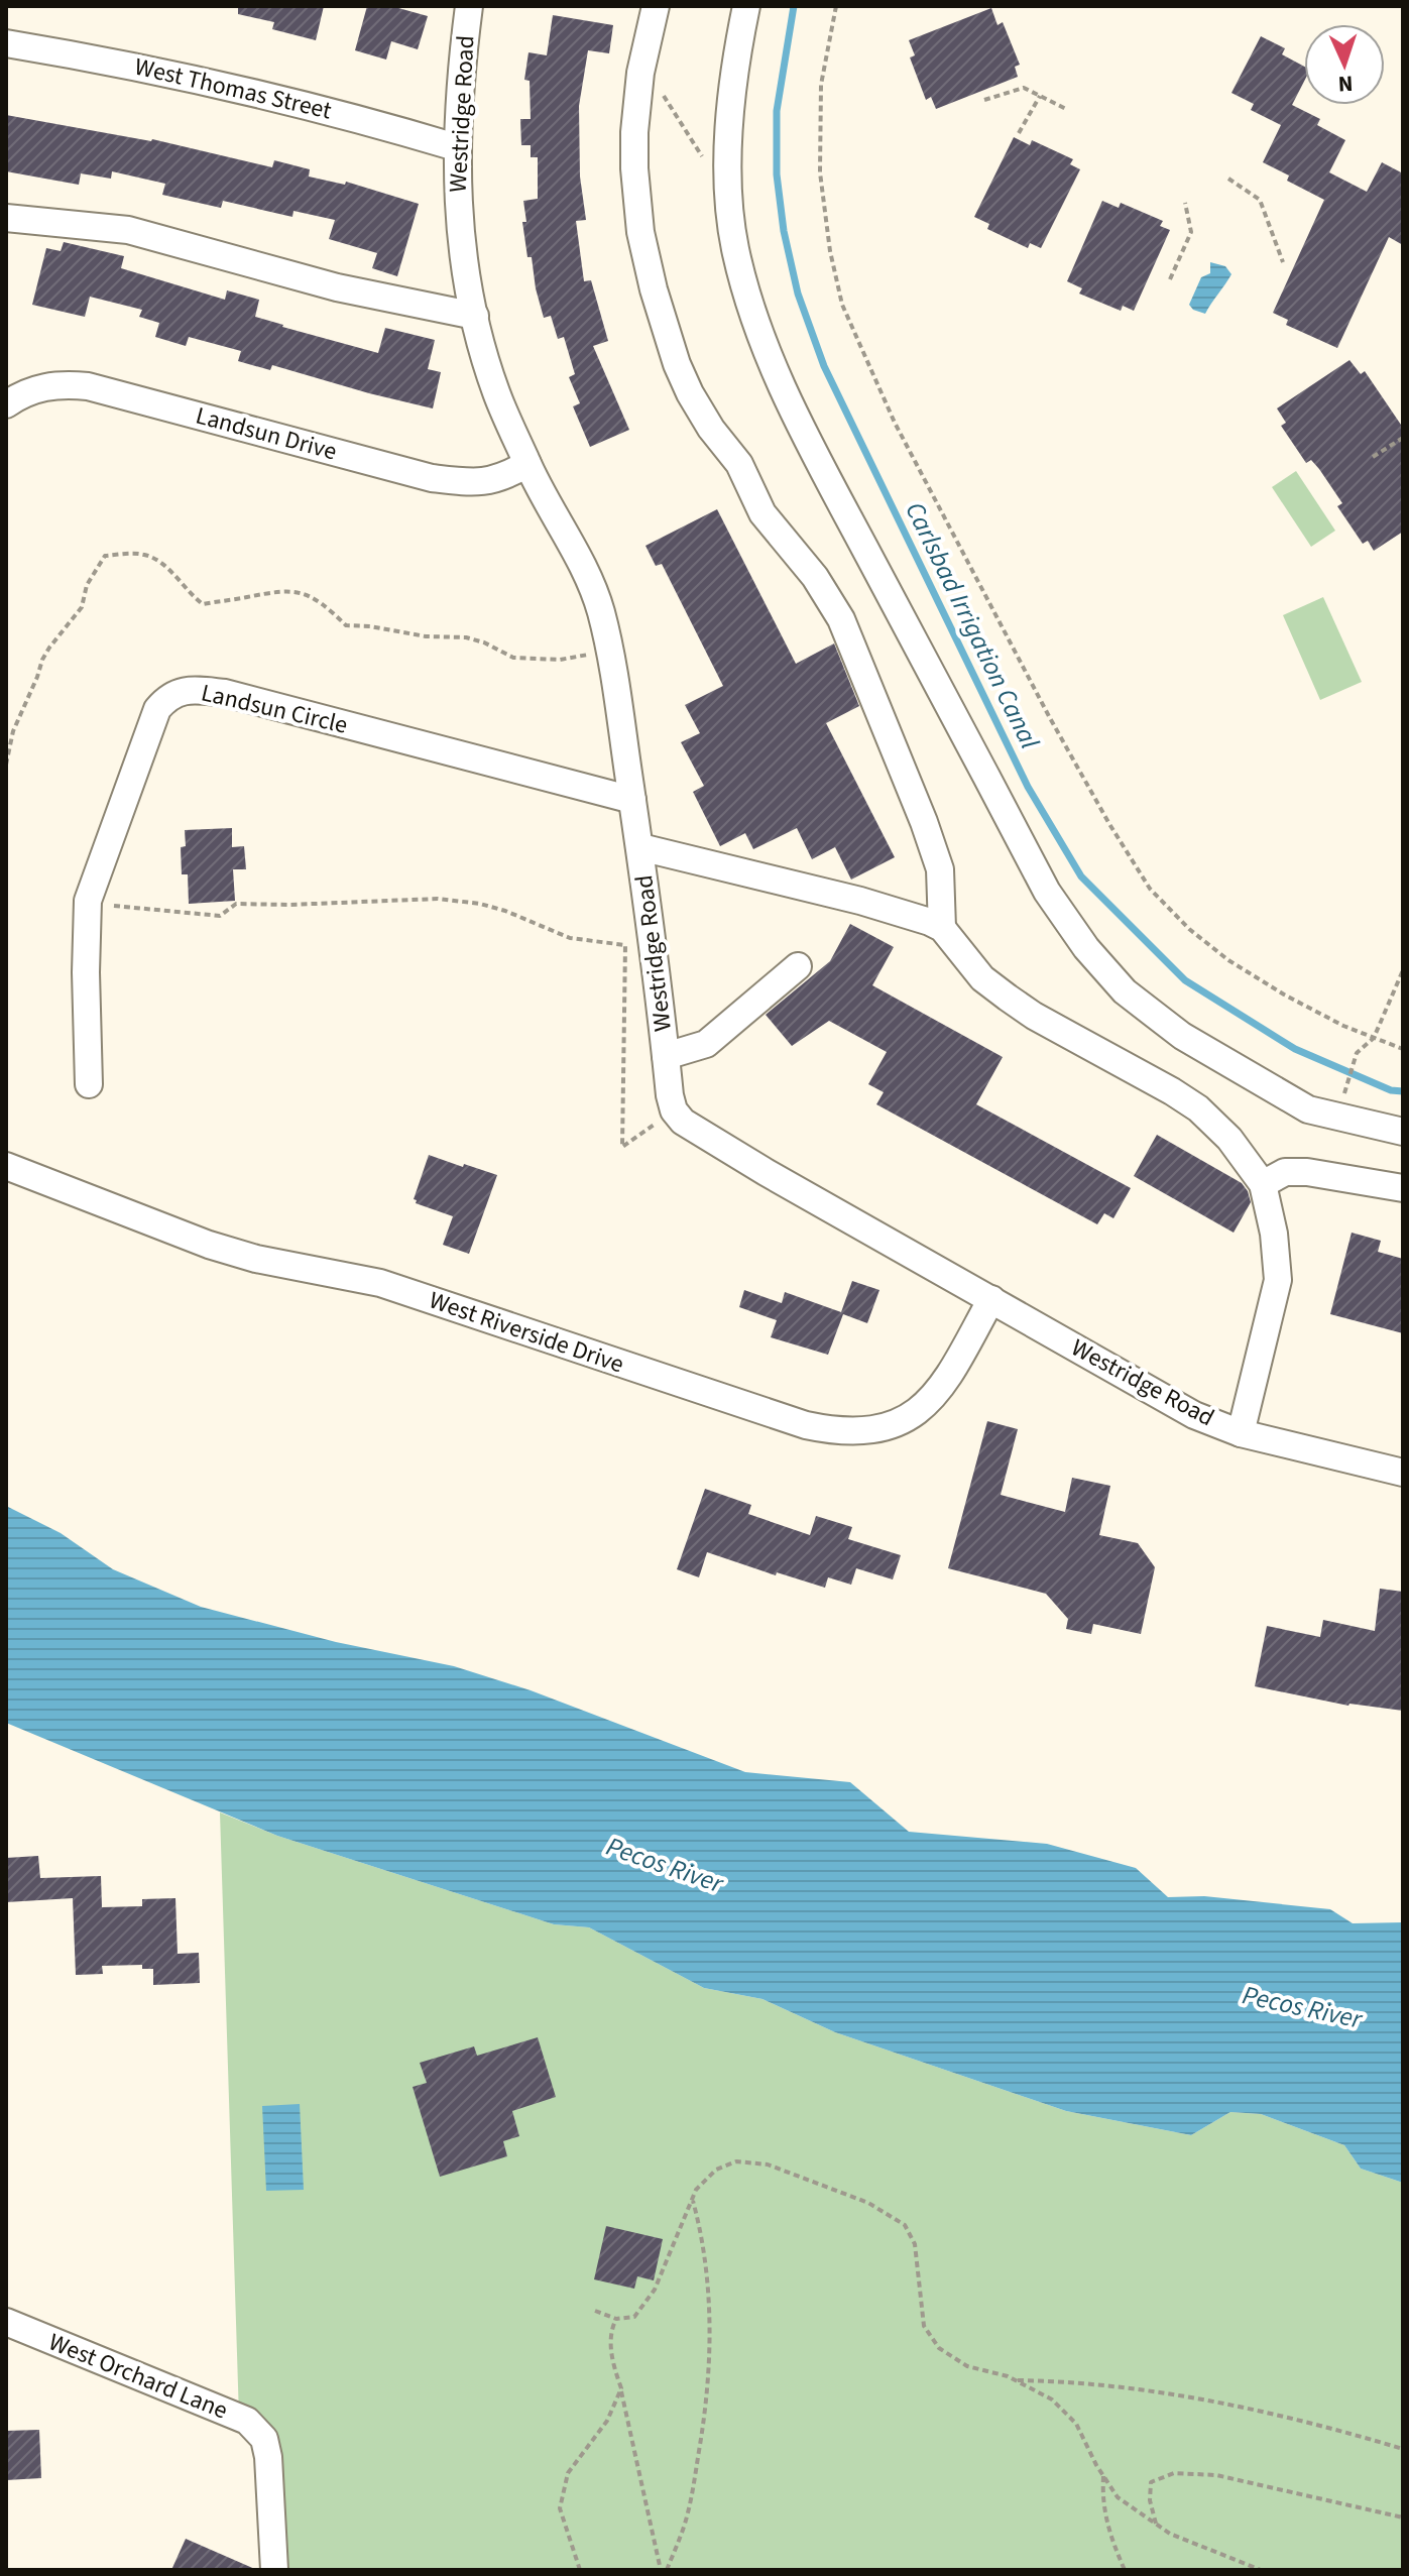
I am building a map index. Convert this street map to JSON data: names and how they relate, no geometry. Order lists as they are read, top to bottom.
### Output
{
  "streets": {
    "street": [
      "West Thomas Street",
      "Westridge Road",
      "Landsun Drive",
      "Landsun Circle",
      "West Riverside Drive",
      "West Orchard Lane"
    ]
  },
  "crossings": [
    ["West Thomas Street", "Westridge Road"],
    ["Westridge Road", "Landsun Drive"],
    ["Westridge Road", "Landsun Circle"],
    ["Westridge Road", "West Riverside Drive"]
  ],
  "water": ["Carlsbad Irrigation Canal", "Pecos River"],
  "north": "bottom"
}
